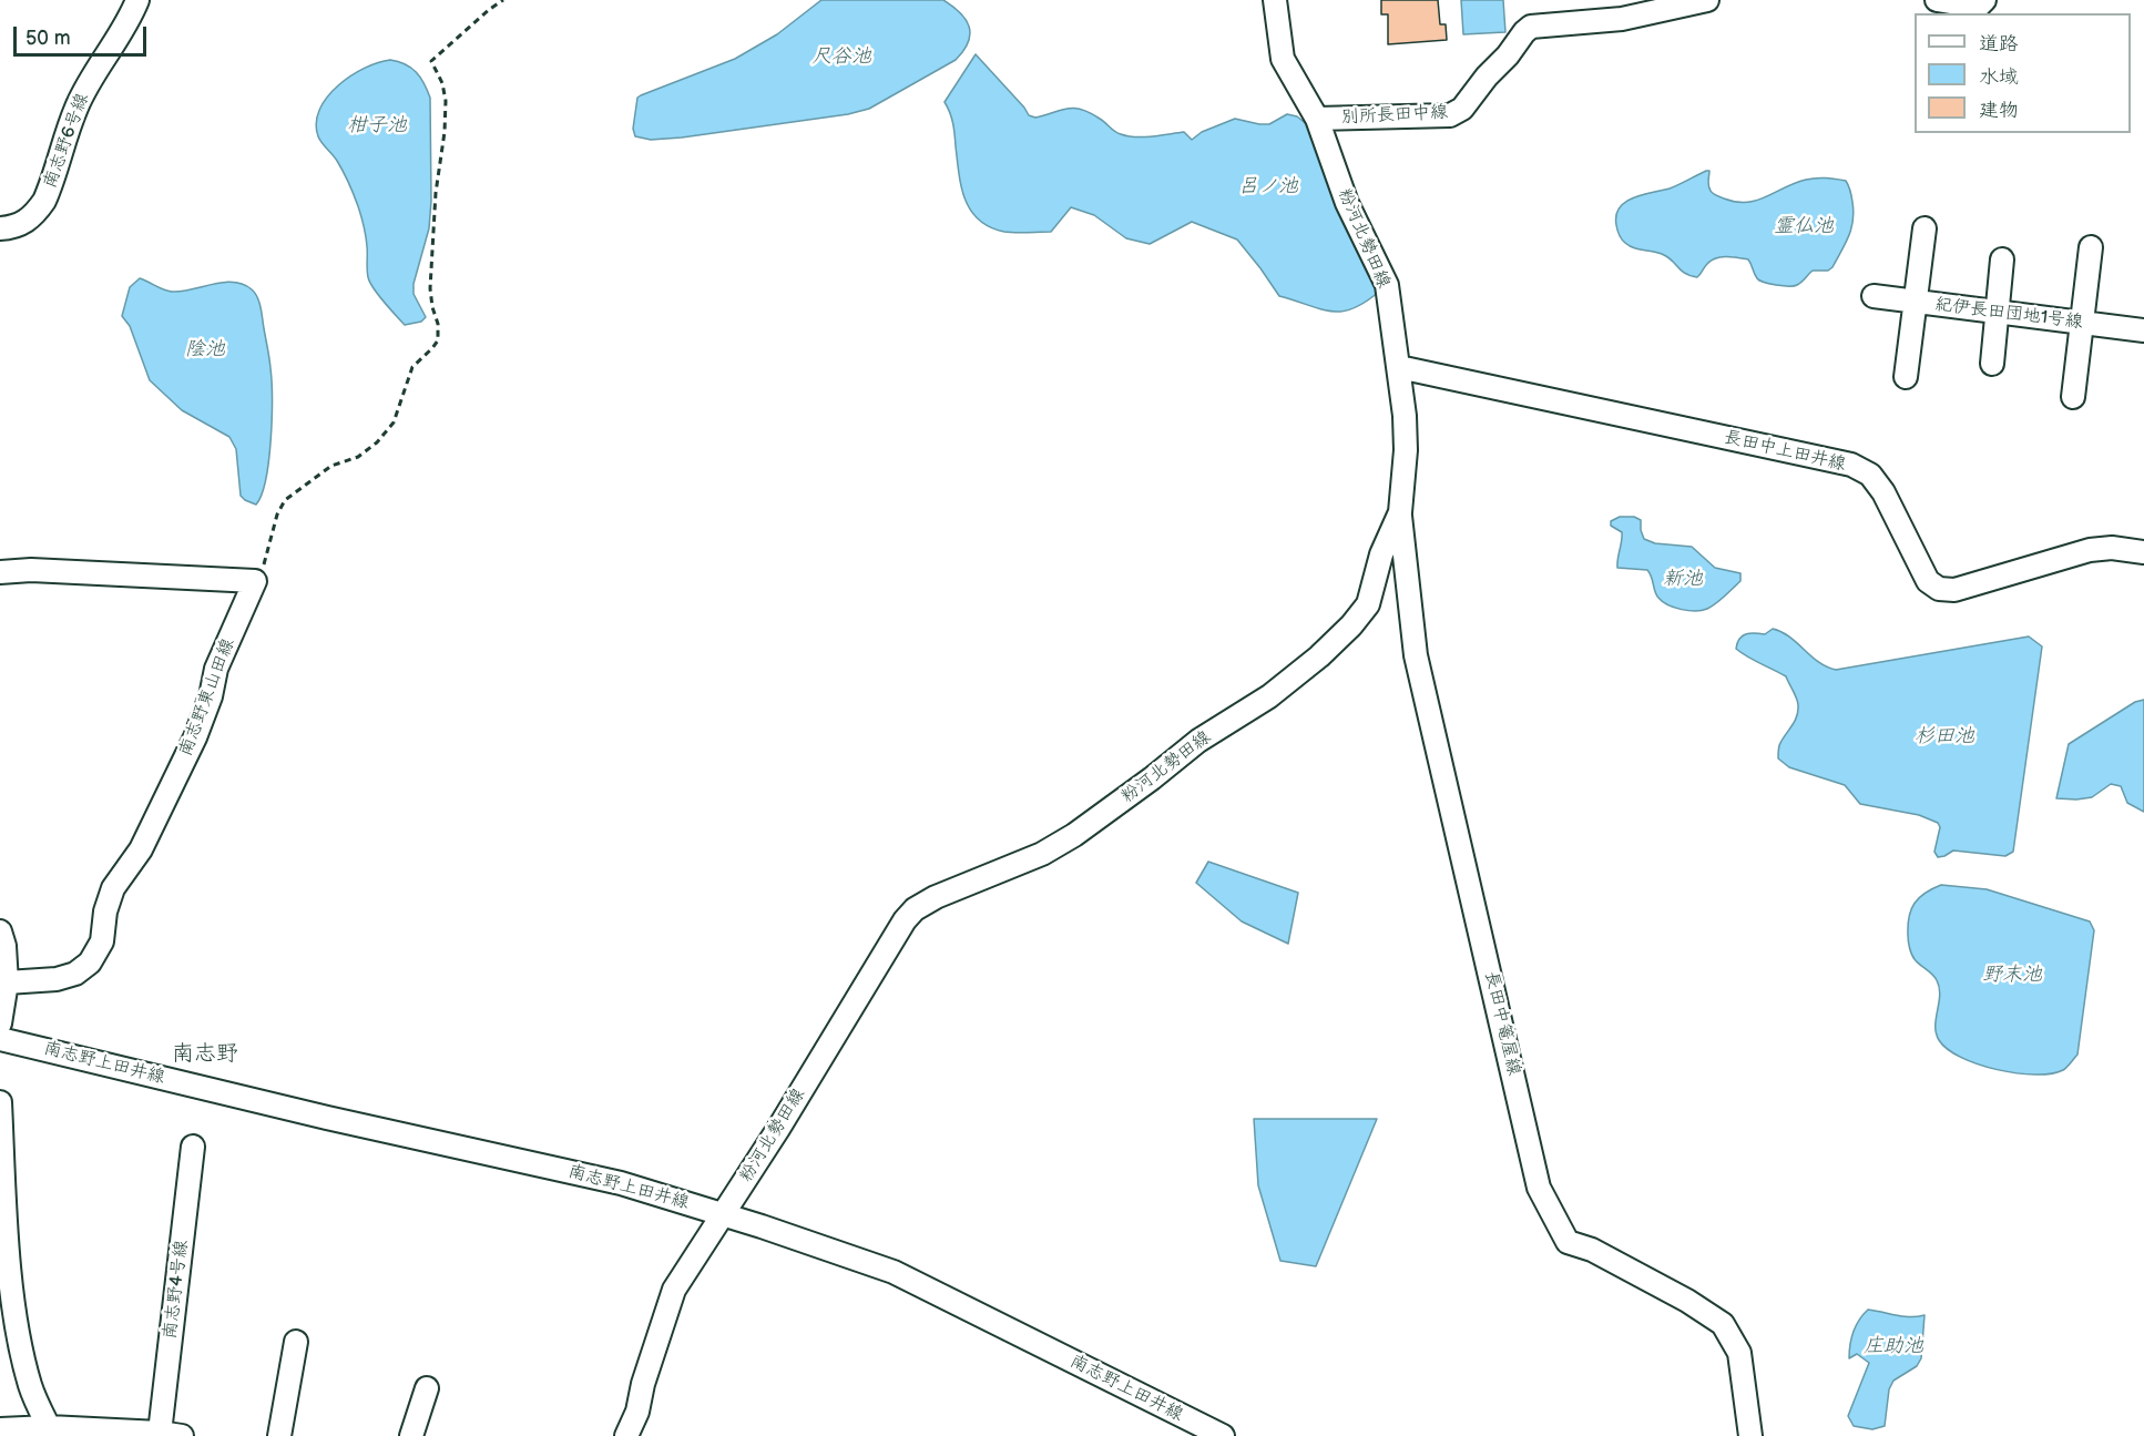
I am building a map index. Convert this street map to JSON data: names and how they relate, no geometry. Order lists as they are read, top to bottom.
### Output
{
  "streets": {
    "street": [
      "別所長田中線",
      "南志野6号線",
      "粉河北勢田線",
      "紀伊長田団地1号線",
      "長田中上田井線",
      "南志野東山田線",
      "長田中篭屋線",
      "南志野上田井線",
      "南志野4号線"
    ]
  },
  "crossings": [
    ["別所長田中線", "粉河北勢田線"],
    ["粉河北勢田線", "長田中上田井線"],
    ["粉河北勢田線", "長田中篭屋線"],
    ["粉河北勢田線", "南志野上田井線"]
  ],
  "districts": ["南志野"],
  "water": [
    "尺谷池",
    "柑子池",
    "呂ノ池",
    "霊仏池",
    "陰池",
    "新池",
    "杉田池",
    "野末池",
    "庄助池"
  ],
  "legend": ["道路", "水域", "建物"],
  "scale_bar": "50 m"
}
